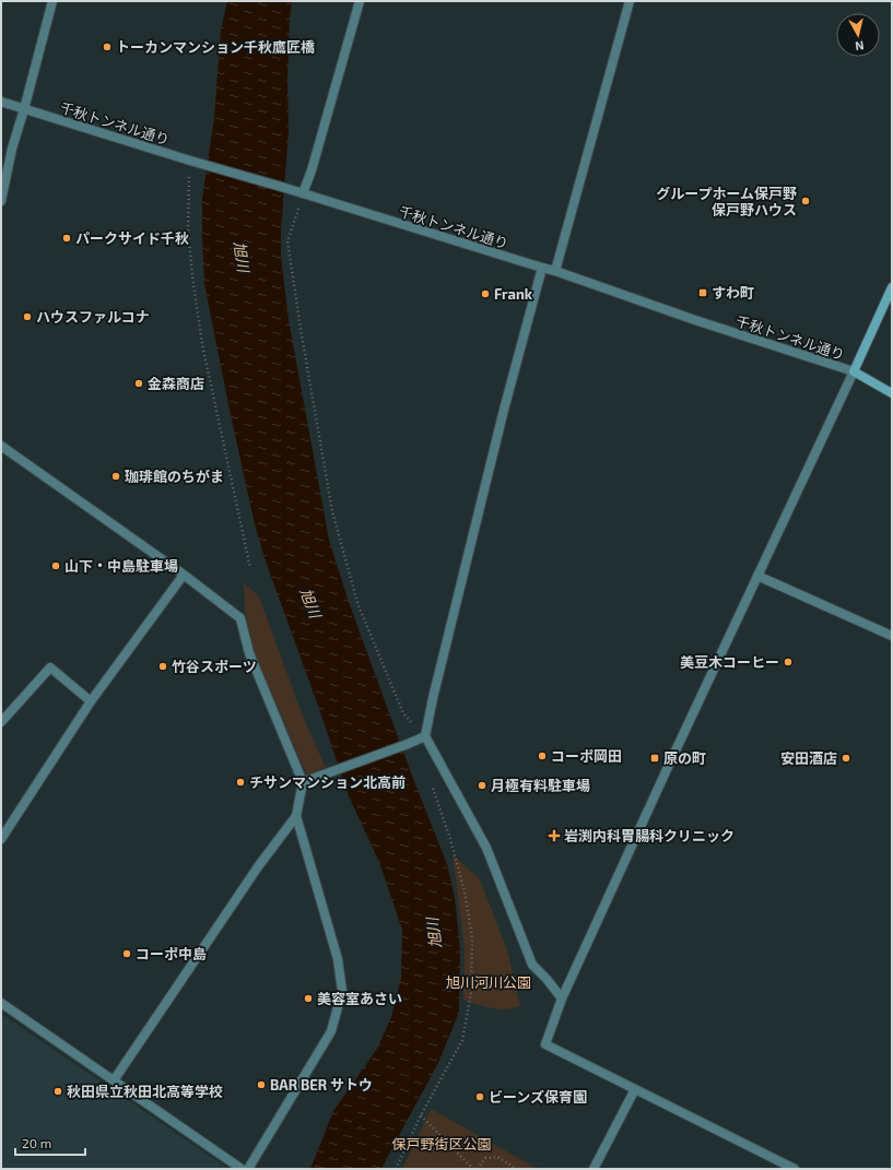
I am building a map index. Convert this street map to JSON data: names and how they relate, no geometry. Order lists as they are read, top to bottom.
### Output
{
  "streets": {
    "main road": ["千秋トンネル通り"]
  },
  "water": ["旭川"],
  "parks": ["旭川河川公園", "保戸野街区公園"],
  "places": {
    "other": [
      "トーカンマンション千秋鷹匠橋",
      "グループホーム保戸野 保戸野ハウス",
      "パークサイド千秋",
      "Frank",
      "ハウスファルコナ",
      "金森商店",
      "珈琲館のちがま",
      "山下・中島駐車場",
      "美豆木コーヒー",
      "竹谷スポーツ",
      "コーポ岡田",
      "安田酒店",
      "チサンマンション北高前",
      "月極有料駐車場",
      "コーポ中島",
      "美容室あさい",
      "BAR BER サトウ",
      "秋田県立秋田北高等学校",
      "ビーンズ保育園"
    ],
    "transit": ["すわ町", "原の町"],
    "health": ["岩渕内科胃腸科クリニック"]
  },
  "scale_bar": "20 m",
  "north": "bottom"
}
